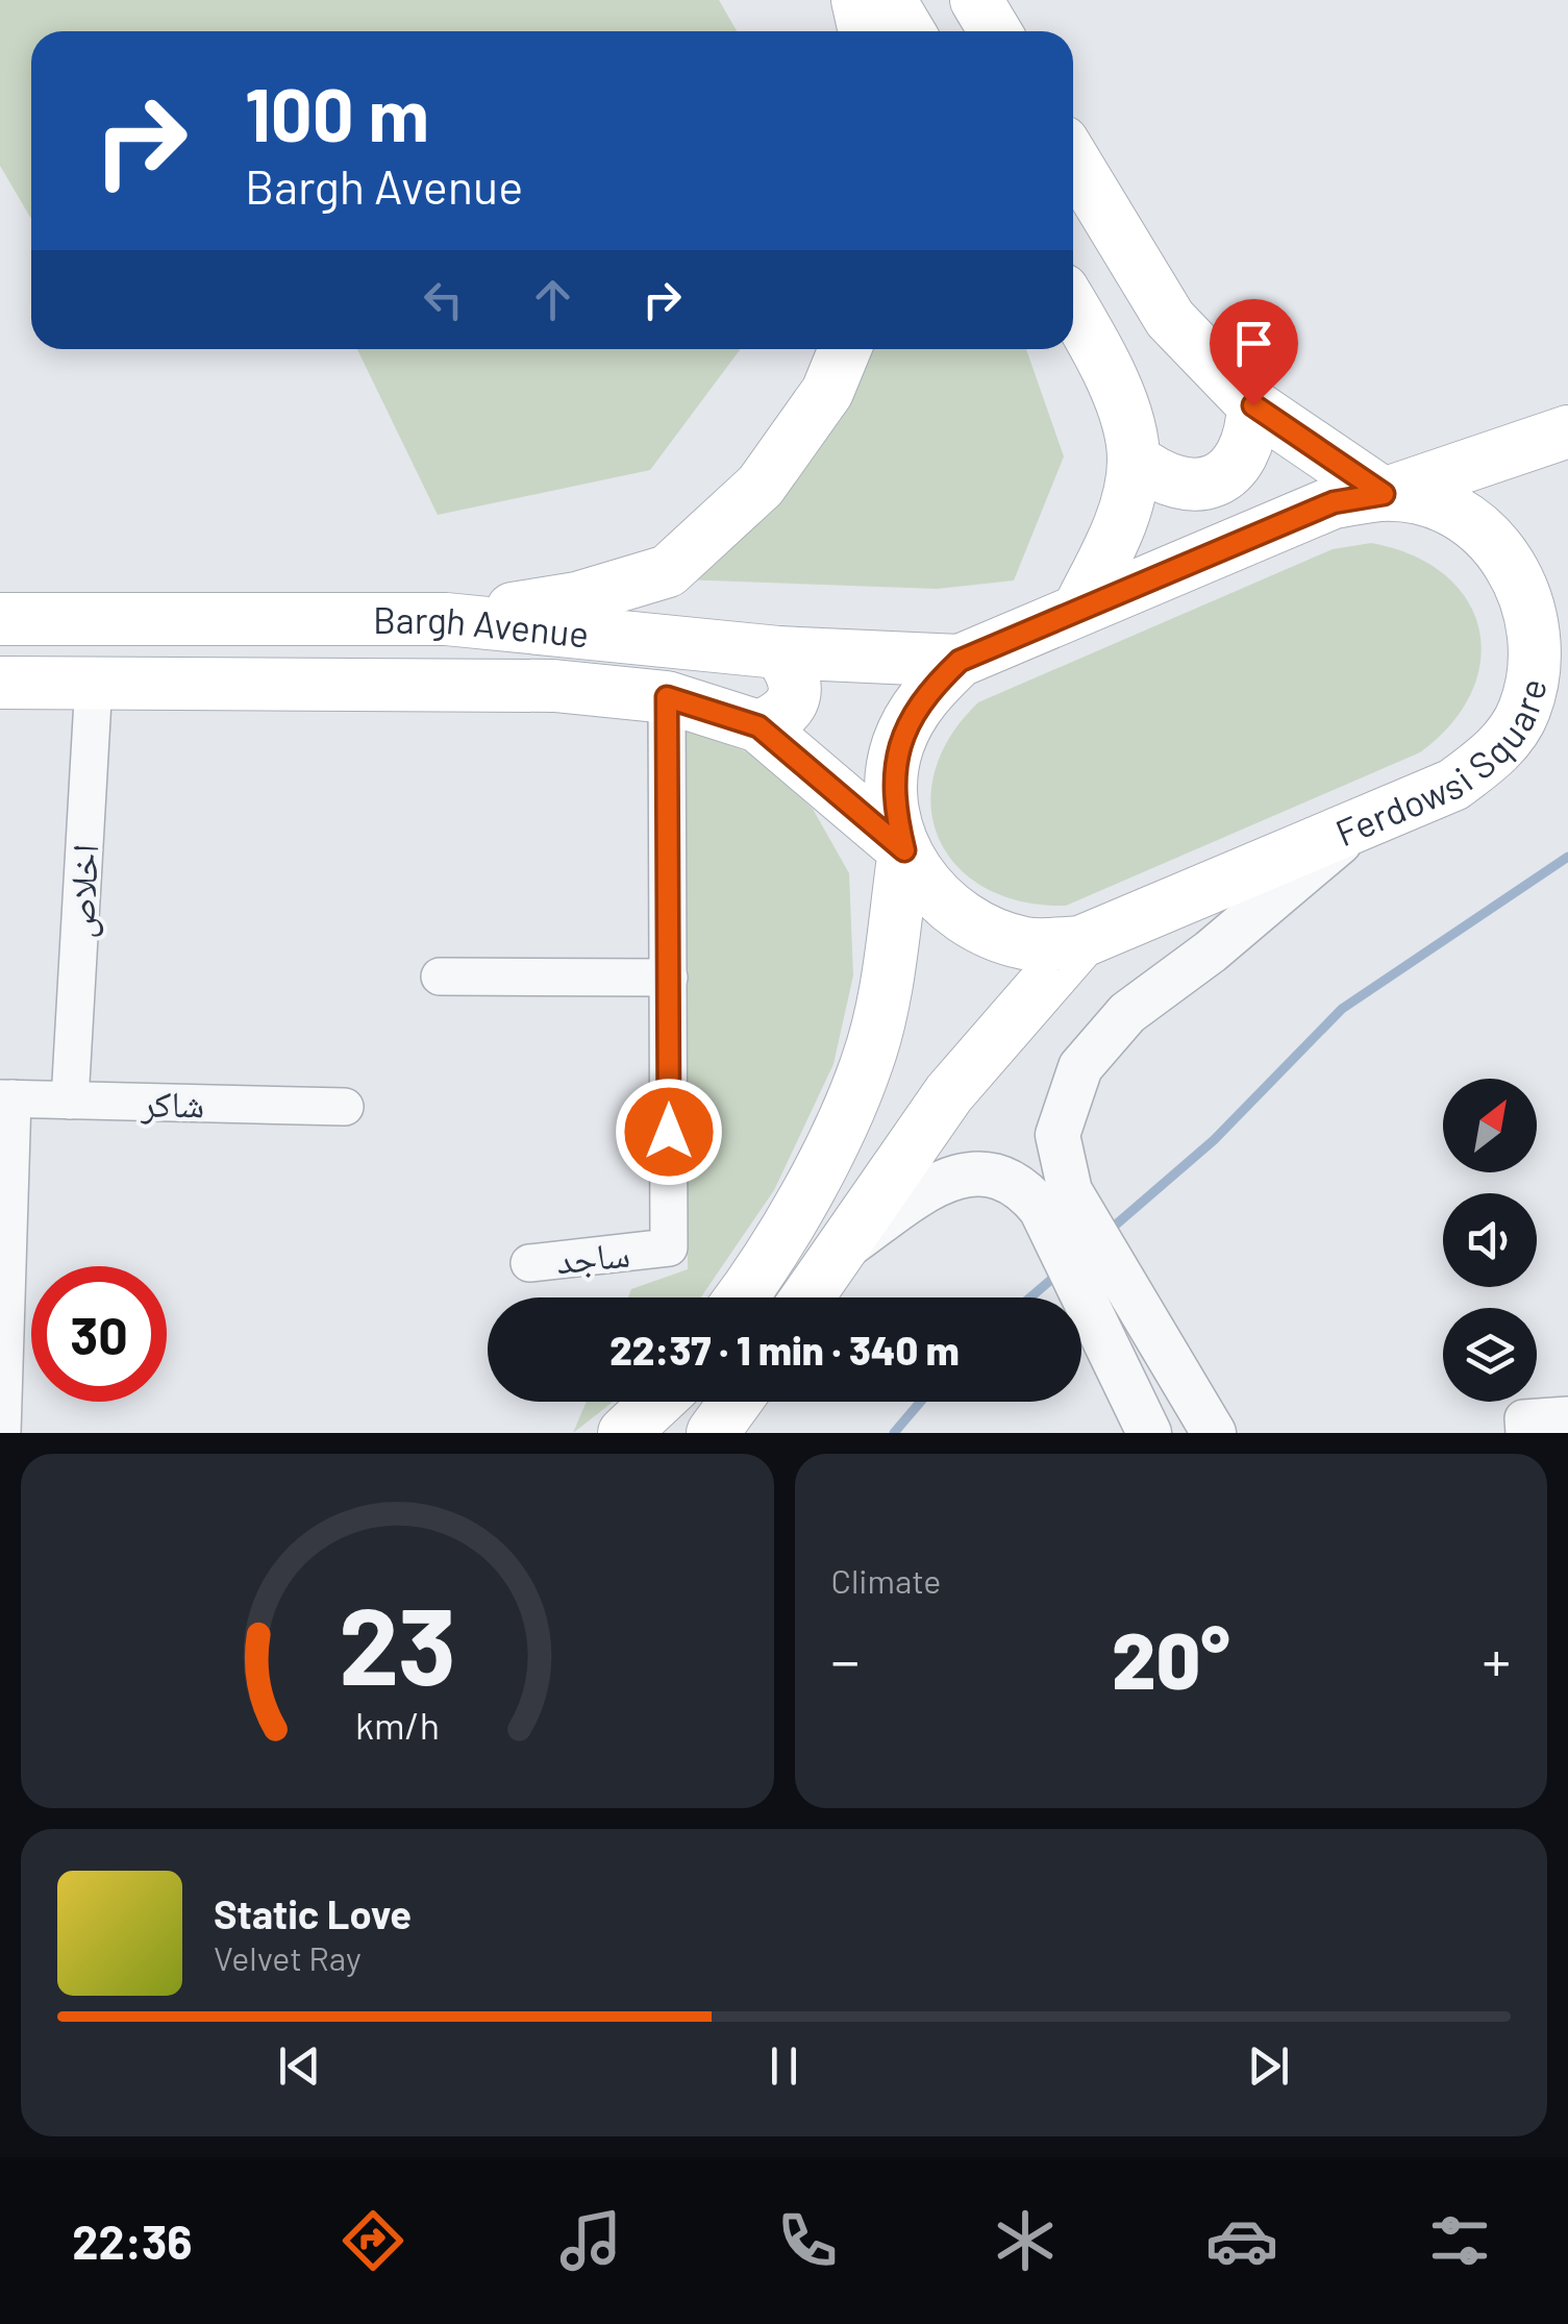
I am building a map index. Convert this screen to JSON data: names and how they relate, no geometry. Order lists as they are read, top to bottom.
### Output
{
  "streets": {
    "main road": ["Bargh Avenue", "Ferdowsi Square"],
    "street": ["اخلاص", "شاکر", "ساجد"]
  },
  "crossings": [
    ["Bargh Avenue", "Ferdowsi Square"],
    ["Bargh Avenue", "اخلاص"],
    ["Bargh Avenue", "ساجد"],
    ["اخلاص", "شاکر"]
  ],
  "north": "top right",
  "page": {
    "turn": ["100 m", "Bargh Avenue"],
    "limit": "30",
    "trip": "22:37 · 1 min · 340 m",
    "tile": "Climate",
    "heat": ["−", "20°", "+"],
    "song": ["Static Love", "Velvet Ray"],
    "tabs": "22:36",
    "gauge": ["23", "km/h"]
  }
}
